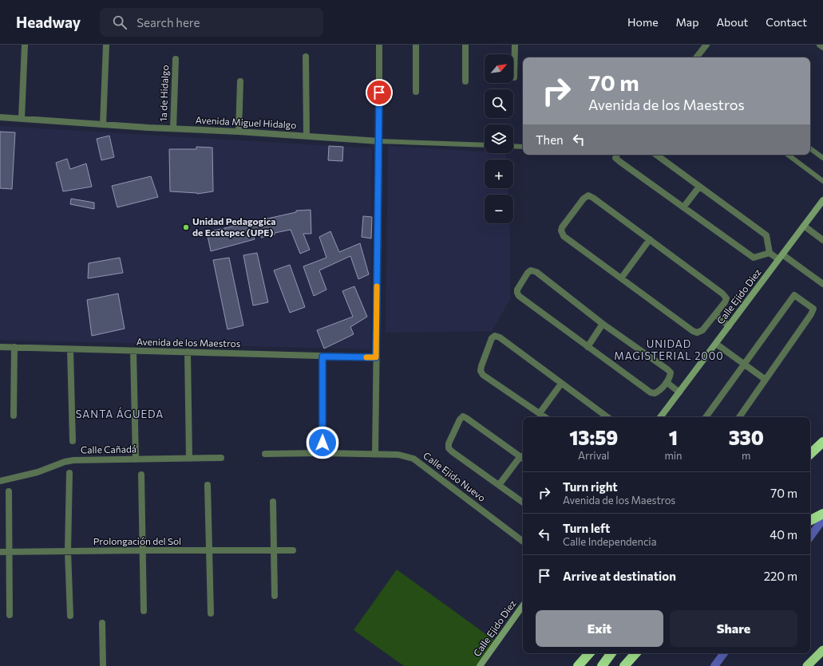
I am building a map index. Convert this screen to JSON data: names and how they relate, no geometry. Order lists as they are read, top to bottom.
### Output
{
  "streets": {
    "main road": ["Calle Ejido Diez"],
    "street": [
      "1a de Hidalgo",
      "Avenida Miguel Hidalgo",
      "Avenida de los Maestros",
      "Calle Cañadá",
      "Calle Ejido Nuevo",
      "Prolongación del Sol"
    ]
  },
  "crossings": [
    ["1a de Hidalgo", "Avenida Miguel Hidalgo"]
  ],
  "districts": ["UNIDAD MAGISTERIAL 2000", "SANTA ÁGUEDA"],
  "places": ["Unidad Pedagogica de Ecatepec (UPE)"],
  "north": "top right",
  "page": {
    "header": "Headway",
    "search": "Search here",
    "nav": [
      "Home",
      "Map",
      "About",
      "Contact"
    ],
    "map_buttons": ["+", "−"],
    "turn": ["70 m", "Avenida de los Maestros"],
    "then": "Then",
    "eta": [
      "13:59",
      "Arrival",
      "1",
      "min",
      "330",
      "m"
    ],
    "list": [
      {
        "name": "Turn right",
        "note": "Avenida de los Maestros",
        "value": "70 m"
      },
      {
        "name": "Turn left",
        "note": "Calle Independencia",
        "value": "40 m"
      },
      {
        "name": "Arrive at destination",
        "value": "220 m"
      }
    ],
    "buttons": ["Exit", "Share"]
  }
}
